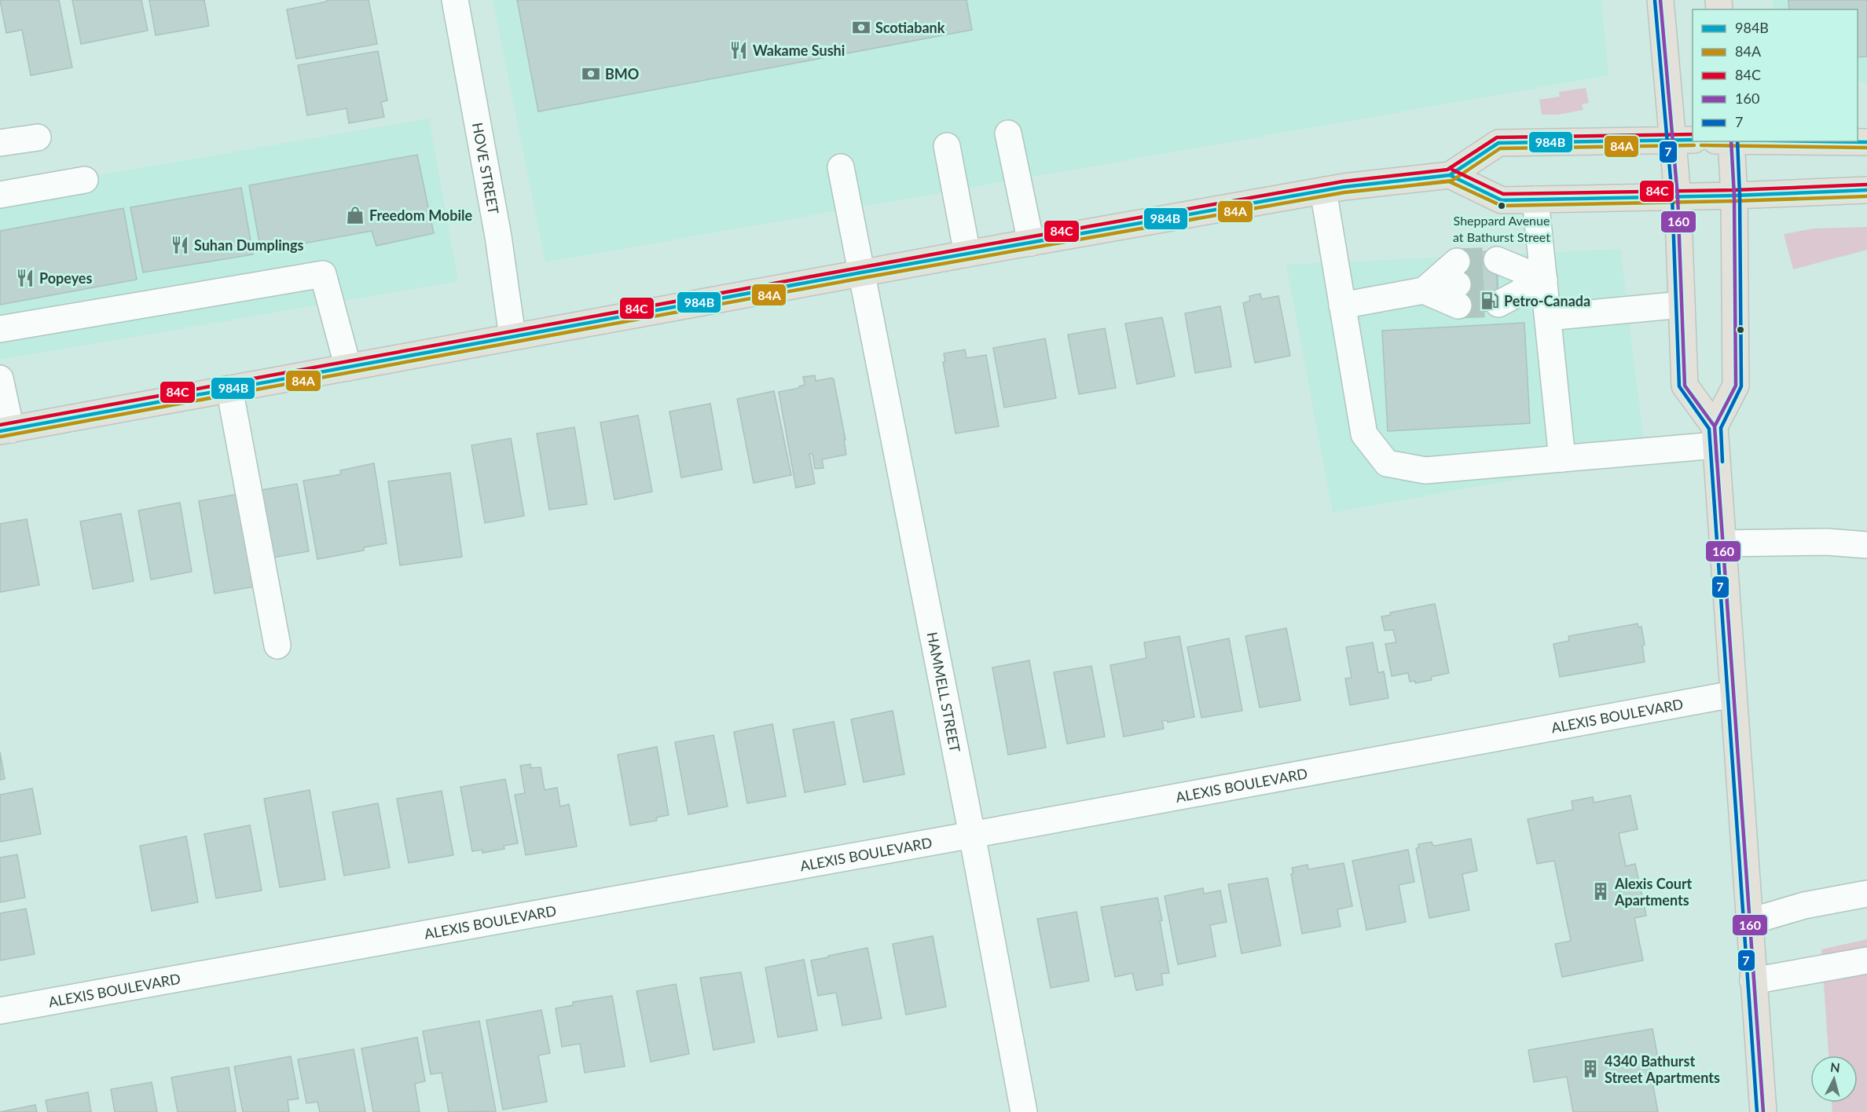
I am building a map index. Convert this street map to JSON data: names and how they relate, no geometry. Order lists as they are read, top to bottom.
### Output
{
  "streets": {
    "street": ["HOVE STREET", "HAMMELL STREET", "ALEXIS BOULEVARD"]
  },
  "crossings": [
    ["HAMMELL STREET", "ALEXIS BOULEVARD"]
  ],
  "places": {
    "bank": ["Scotiabank", "BMO"],
    "restaurant": ["Wakame Sushi", "Suhan Dumplings", "Popeyes"],
    "other": ["Sheppard Avenue at Bathurst Street"],
    "shop": ["Freedom Mobile"],
    "fuel station": ["Petro-Canada"],
    "building": ["Alexis Court Apartments", "4340 Bathurst Street Apartments"]
  },
  "lines": [
    "transit line 160",
    "transit line 7",
    "transit line 84C",
    "transit line 984B",
    "transit line 84A"
  ],
  "legend": [
    "984B",
    "84A",
    "84C",
    "160",
    "7"
  ],
  "north": "top"
}
